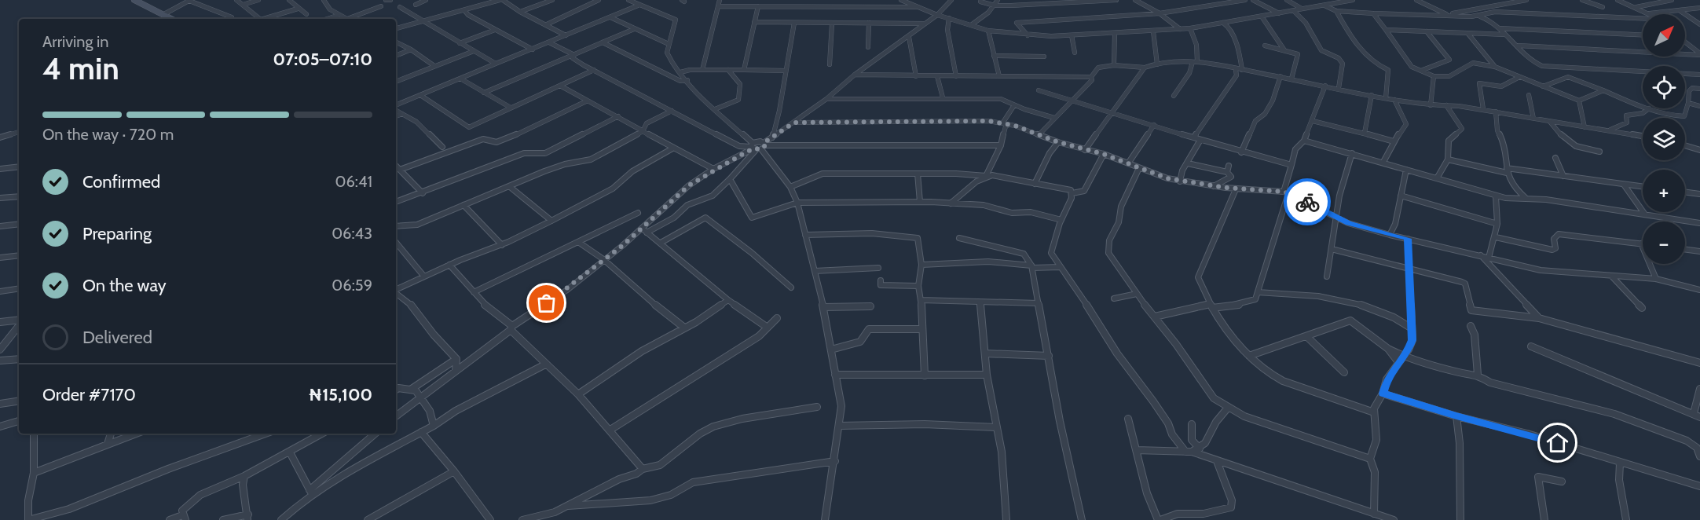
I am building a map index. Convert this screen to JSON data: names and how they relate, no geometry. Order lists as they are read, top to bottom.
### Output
{
  "north": "top right",
  "page": {
    "map_buttons": ["+", "−"],
    "heading": ["4 min", "Arriving in", "07:05–07:10"],
    "panel": ["Order #7170", "₦15,100"],
    "bar": "On the way · 720 m",
    "list": [
      ["Confirmed", "06:41"],
      ["Preparing", "06:43"],
      ["On the way", "06:59"],
      "Delivered"
    ]
  }
}
